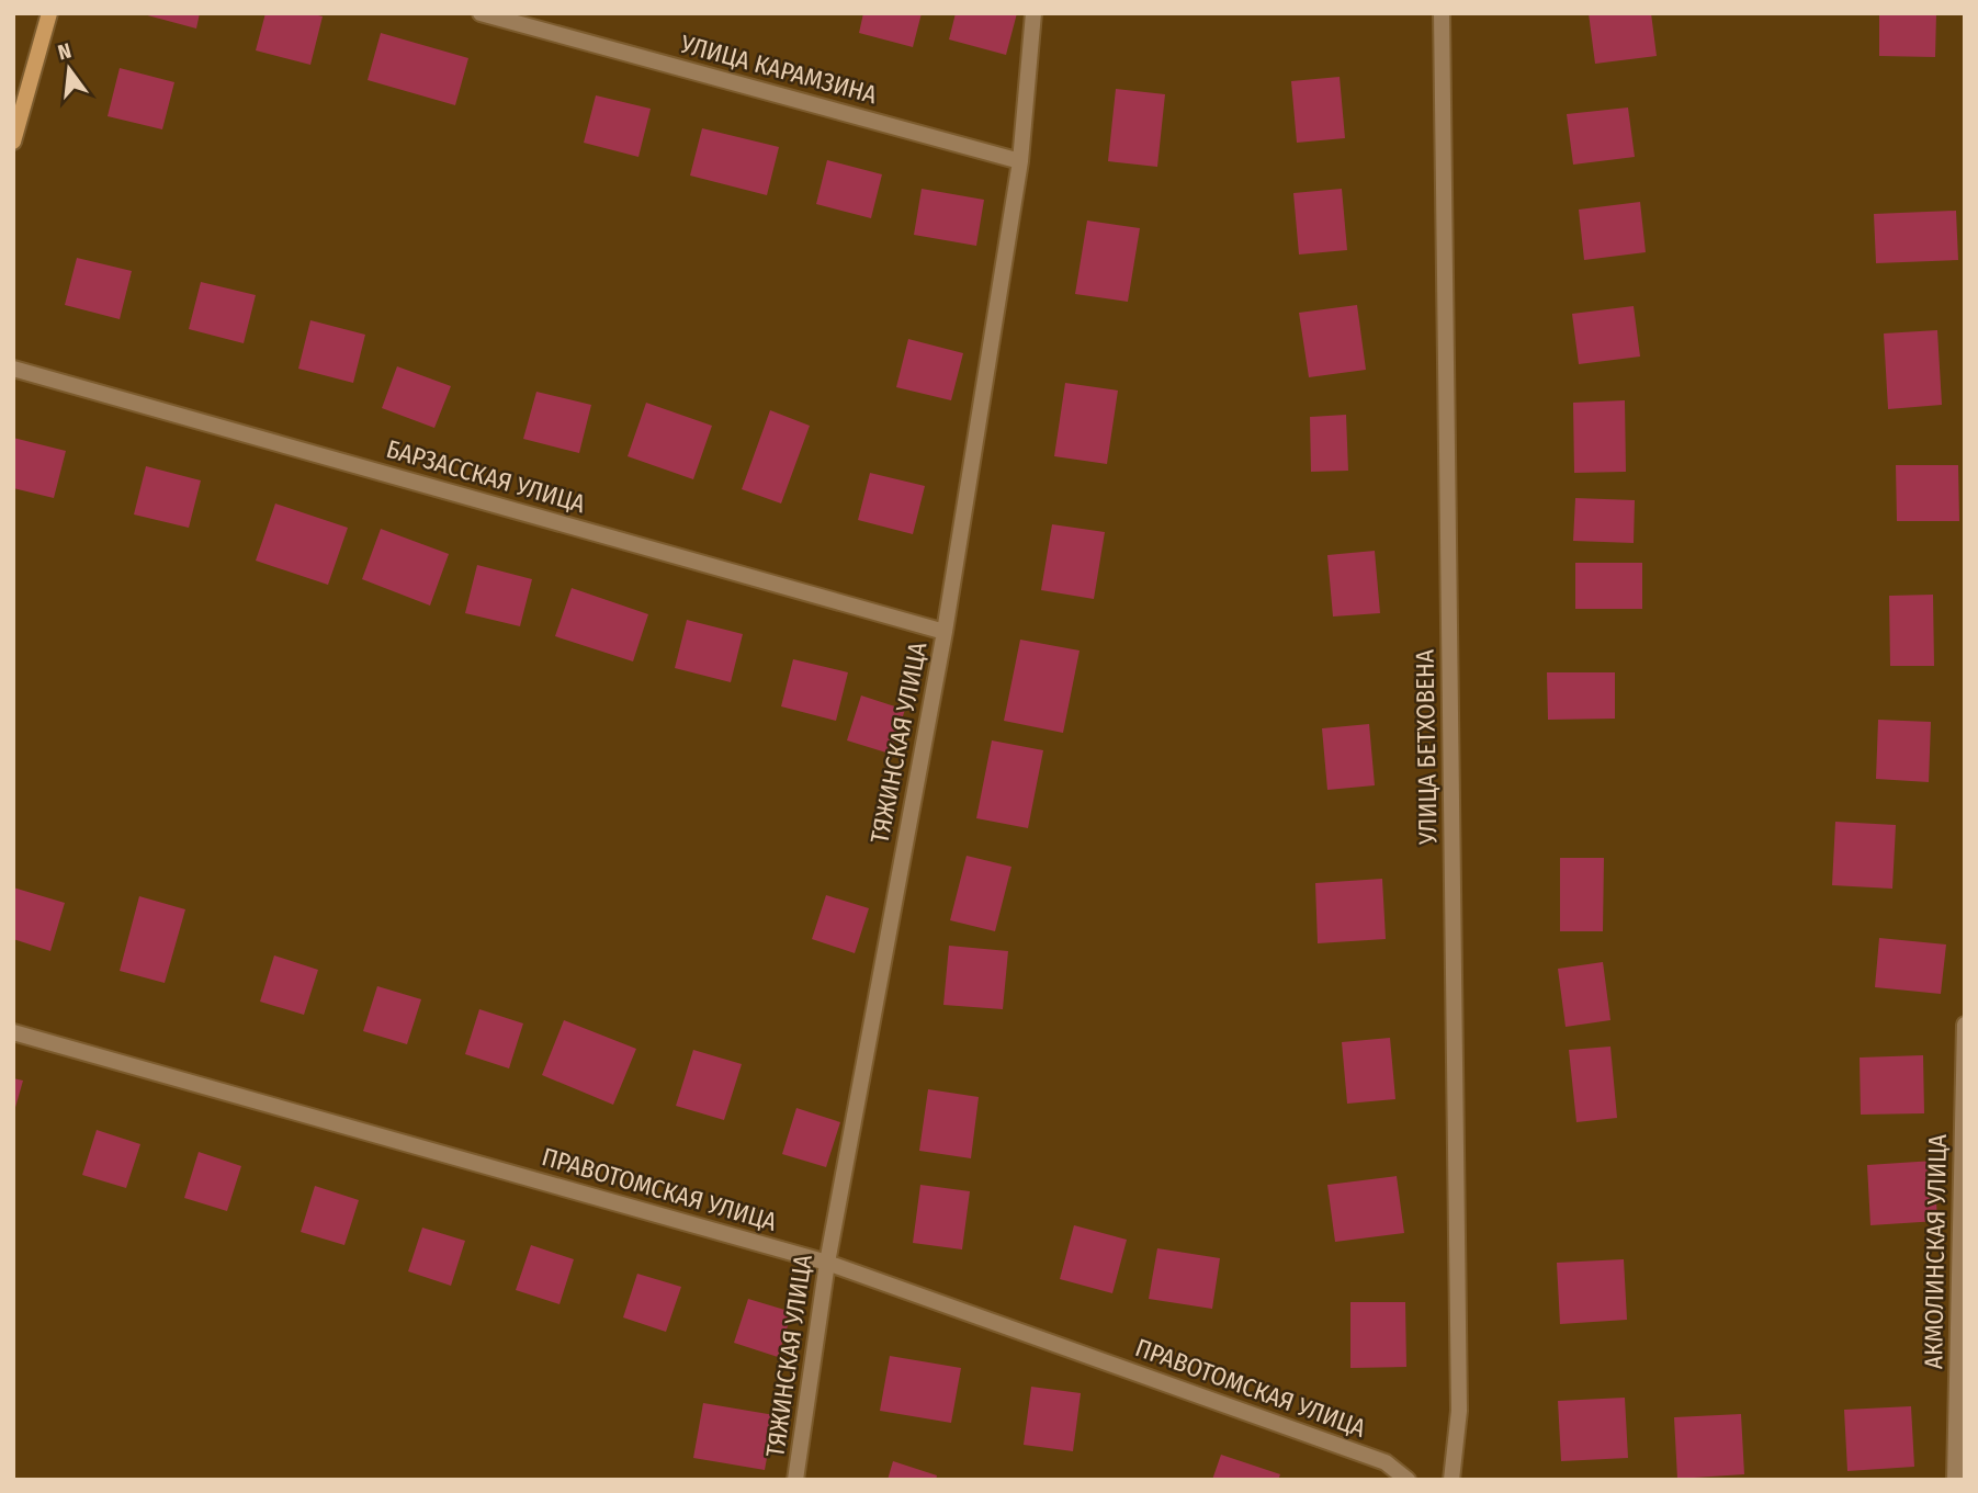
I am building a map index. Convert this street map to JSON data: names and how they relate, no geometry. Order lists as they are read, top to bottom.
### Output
{
  "streets": {
    "street": [
      "УЛИЦА КАРАМЗИНА",
      "БАРЗАССКАЯ УЛИЦА",
      "ТЯЖИНСКАЯ УЛИЦА",
      "УЛИЦА БЕТХОВЕНА",
      "ПРАВОТОМСКАЯ УЛИЦА",
      "АКМОЛИНСКАЯ УЛИЦА"
    ]
  },
  "crossings": [
    ["УЛИЦА КАРАМЗИНА", "ТЯЖИНСКАЯ УЛИЦА"],
    ["БАРЗАССКАЯ УЛИЦА", "ТЯЖИНСКАЯ УЛИЦА"],
    ["ТЯЖИНСКАЯ УЛИЦА", "ПРАВОТОМСКАЯ УЛИЦА"]
  ],
  "north": "top"
}
